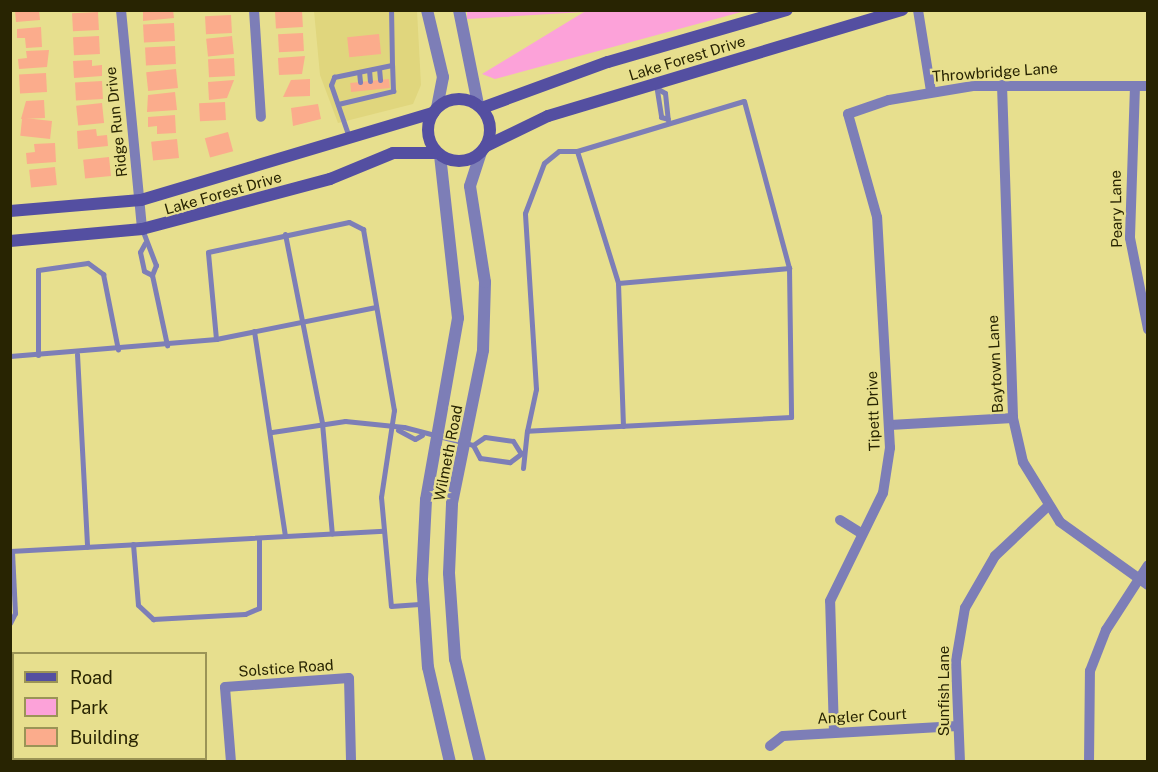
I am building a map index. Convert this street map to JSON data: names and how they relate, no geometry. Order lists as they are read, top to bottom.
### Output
{
  "streets": {
    "main road": ["Lake Forest Drive"],
    "street": [
      "Throwbridge Lane",
      "Ridge Run Drive",
      "Peary Lane",
      "Baytown Lane",
      "Tipett Drive",
      "Wilmeth Road",
      "Solstice Road",
      "Sunfish Lane",
      "Angler Court"
    ]
  },
  "crossings": [
    ["Lake Forest Drive", "Ridge Run Drive"],
    ["Lake Forest Drive", "Wilmeth Road"],
    ["Throwbridge Lane", "Peary Lane"],
    ["Throwbridge Lane", "Baytown Lane"],
    ["Throwbridge Lane", "Tipett Drive"],
    ["Baytown Lane", "Sunfish Lane"],
    ["Tipett Drive", "Angler Court"],
    ["Sunfish Lane", "Angler Court"]
  ],
  "legend": ["Road", "Park", "Building"]
}
